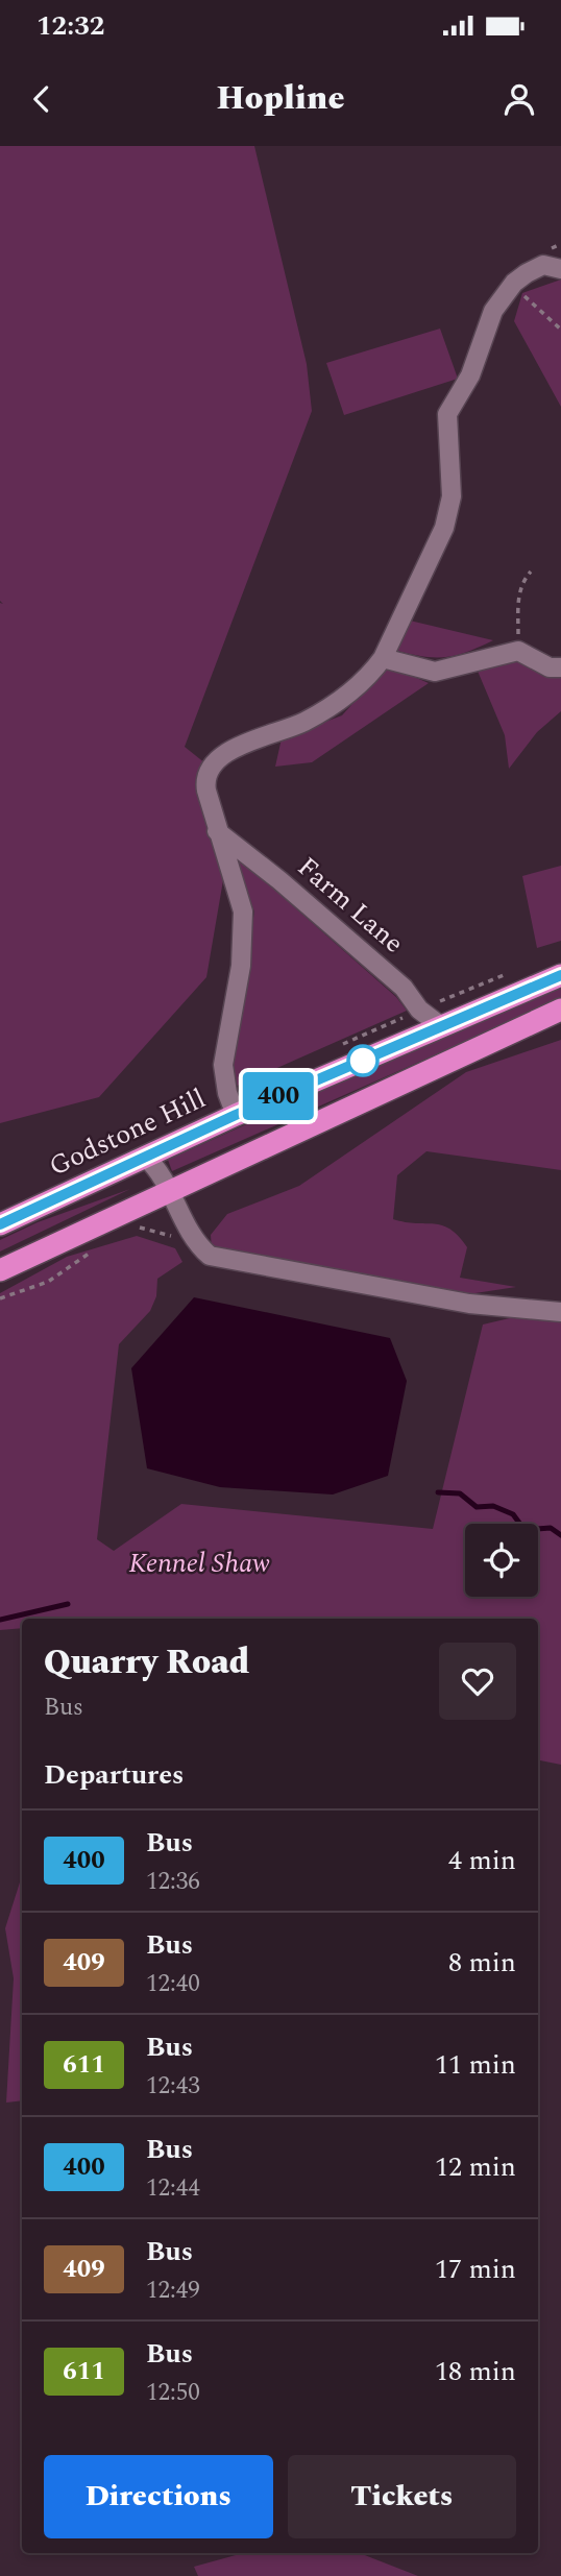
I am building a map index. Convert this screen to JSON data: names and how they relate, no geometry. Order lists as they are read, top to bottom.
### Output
{
  "streets": {
    "highway": ["Godstone Hill"],
    "street": ["Farm Lane"]
  },
  "crossings": [
    ["Farm Lane", "Godstone Hill"]
  ],
  "parks": ["Kennel Shaw"],
  "lines": ["bus line 400"],
  "page": {
    "status": "12:32",
    "header": "Hopline",
    "on_map": "400",
    "heading": [
      ["Quarry Road", "Bus"],
      "Departures"
    ],
    "list": [
      {
        "mark": "400",
        "name": "Bus",
        "note": "12:36",
        "value": "4 min"
      },
      {
        "mark": "409",
        "name": "Bus",
        "note": "12:40",
        "value": "8 min"
      },
      {
        "mark": "611",
        "name": "Bus",
        "note": "12:43",
        "value": "11 min"
      },
      {
        "mark": "400",
        "name": "Bus",
        "note": "12:44",
        "value": "12 min"
      },
      {
        "mark": "409",
        "name": "Bus",
        "note": "12:49",
        "value": "17 min"
      },
      {
        "mark": "611",
        "name": "Bus",
        "note": "12:50",
        "value": "18 min"
      }
    ],
    "buttons": ["Directions", "Tickets"]
  }
}
